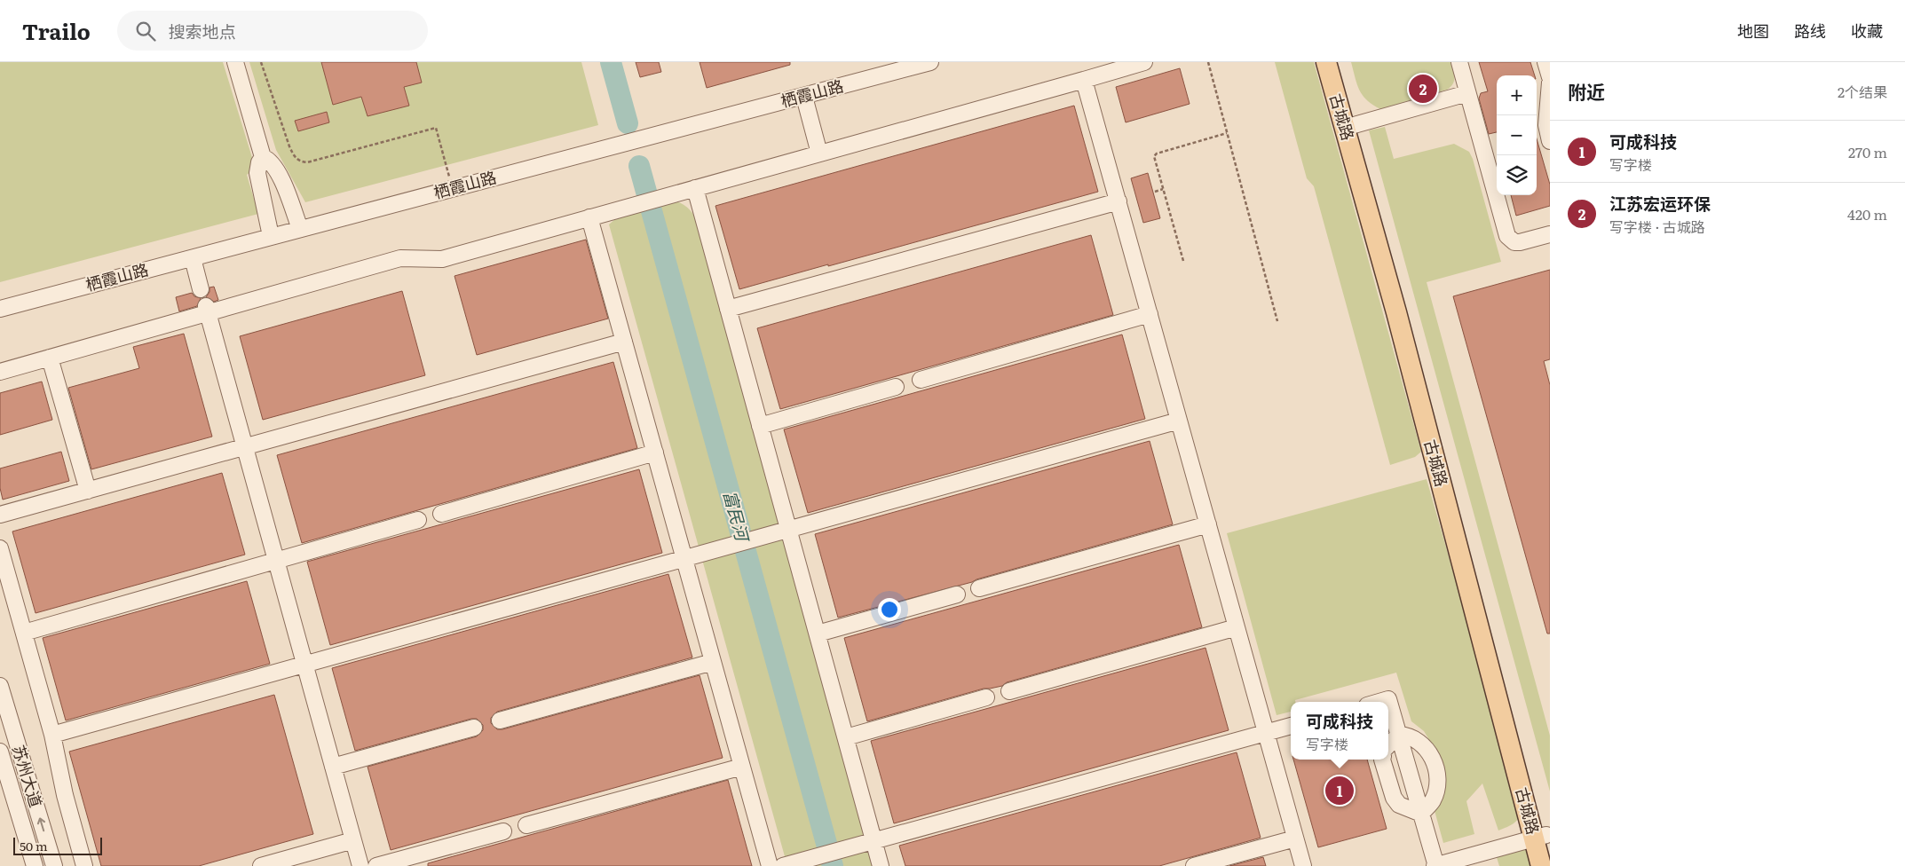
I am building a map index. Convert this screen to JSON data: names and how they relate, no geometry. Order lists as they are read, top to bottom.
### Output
{
  "streets": {
    "main road": ["古城路"],
    "street": ["栖霞山路", "苏州大道"]
  },
  "water": ["富民河"],
  "scale_bar": "50 m",
  "page": {
    "header": "Trailo",
    "search": "搜索地点",
    "nav": ["地图", "路线", "收藏"],
    "heading": ["附近", "2个结果"],
    "pins": ["2", "1"],
    "map_buttons": ["+", "−"],
    "list": [
      {
        "mark": "1",
        "name": "可成科技",
        "note": "写字楼",
        "value": "270 m"
      },
      {
        "mark": "2",
        "name": "江苏宏运环保",
        "note": "写字楼 · 古城路",
        "value": "420 m"
      }
    ],
    "popup": ["可成科技", "写字楼"],
    "scale": "50 m"
  }
}
